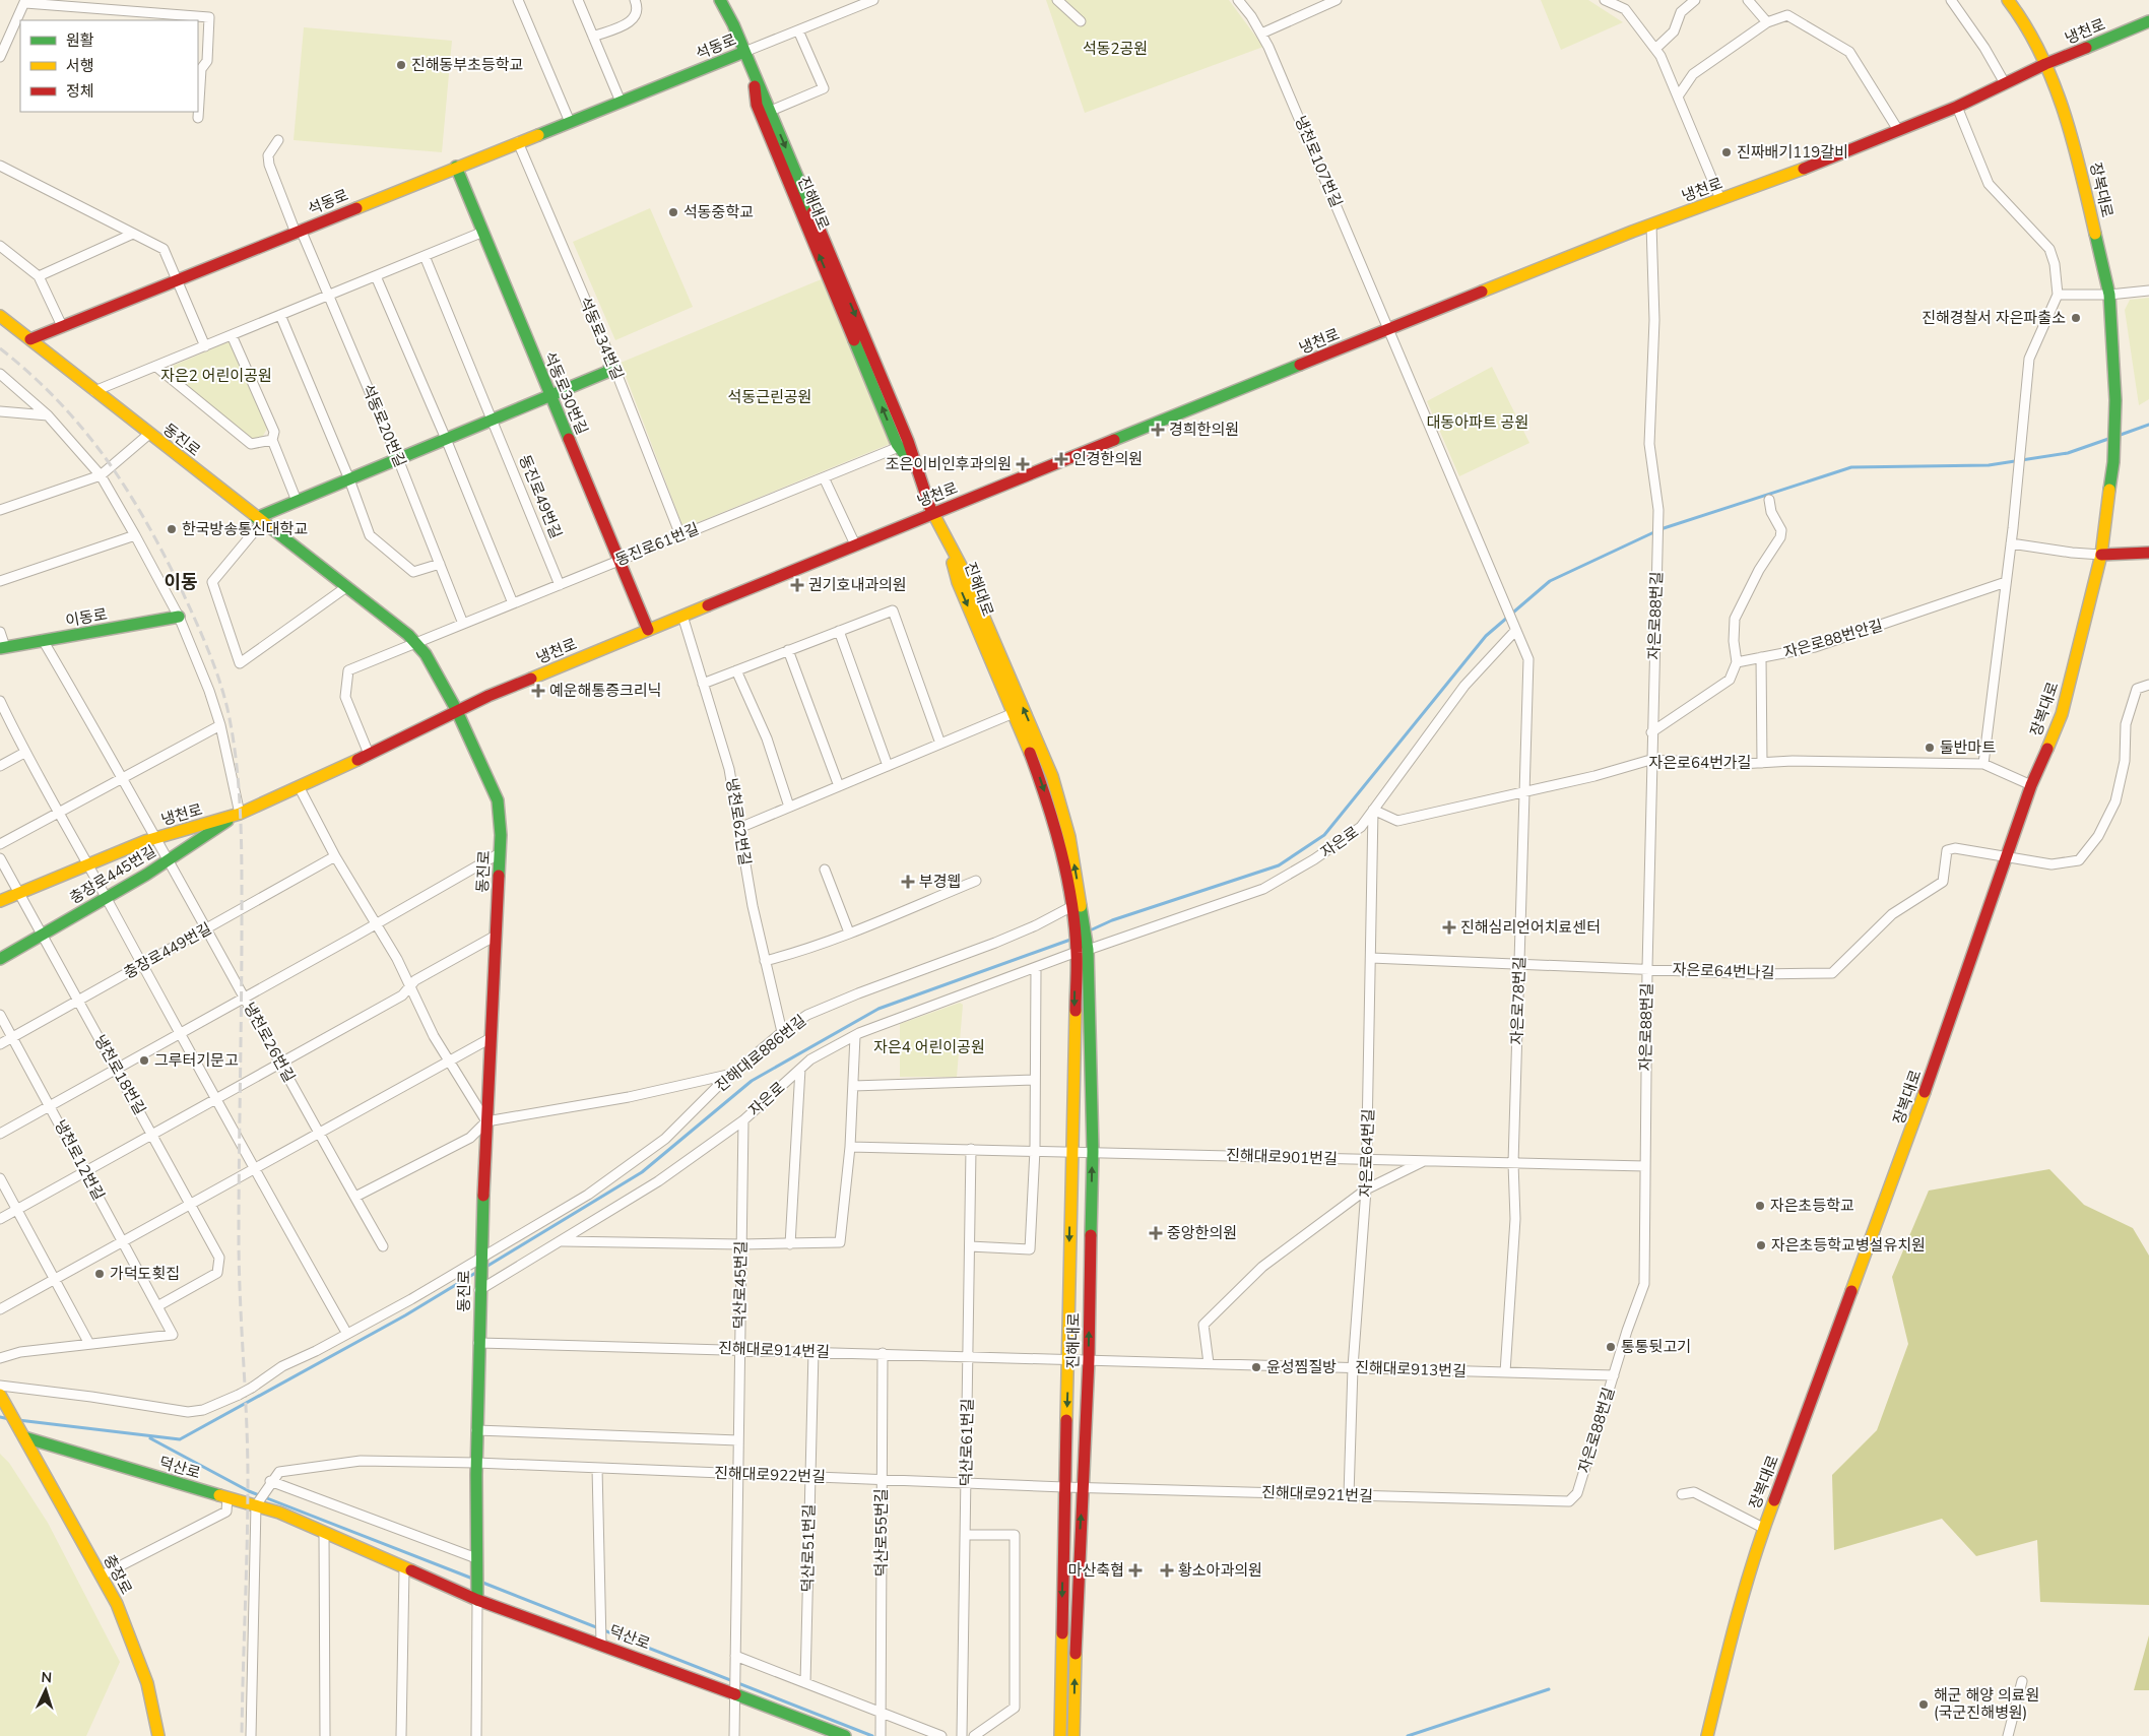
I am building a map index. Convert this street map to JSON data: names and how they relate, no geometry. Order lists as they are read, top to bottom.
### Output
{
  "streets": {
    "main road": [
      "냉천로",
      "석동로",
      "장복대로",
      "진해대로",
      "석동로30번길",
      "동진로",
      "이동로",
      "충장로445번길",
      "덕산로",
      "충장로"
    ],
    "street": [
      "냉천로107번길",
      "석동로34번길",
      "석동로20번길",
      "동진로49번길",
      "동진로61번길",
      "자은로88번길",
      "자은로88번안길",
      "자은로64번가길",
      "냉천로62번길",
      "자은로",
      "충장로449번길",
      "자은로64번나길",
      "자은로78번길",
      "냉천로26번길",
      "진해대로886번길",
      "냉천로18번길",
      "자은로64번길",
      "진해대로901번길",
      "냉천로12번길",
      "덕산로45번길",
      "진해대로914번길",
      "진해대로913번길",
      "덕산로61번길",
      "진해대로922번길",
      "진해대로921번길",
      "덕산로55번길",
      "덕산로51번길"
    ]
  },
  "crossings": [
    ["냉천로", "냉천로107번길"],
    ["냉천로", "장복대로"],
    ["냉천로", "석동로30번길"],
    ["냉천로", "동진로"],
    ["냉천로", "자은로88번길"],
    ["냉천로", "냉천로62번길"],
    ["냉천로", "충장로445번길"],
    ["냉천로", "냉천로26번길"],
    ["냉천로", "냉천로18번길"],
    ["석동로", "석동로34번길"],
    ["석동로", "석동로30번길"],
    ["석동로", "석동로20번길"],
    ["석동로", "동진로"],
    ["냉천로107번길", "자은로78번길"],
    ["장복대로", "자은로64번가길"],
    ["장복대로", "자은로64번나길"],
    ["진해대로", "동진로61번길"],
    ["진해대로", "자은로"],
    ["진해대로", "진해대로886번길"],
    ["진해대로", "진해대로901번길"],
    ["진해대로", "진해대로914번길"],
    ["진해대로", "진해대로913번길"],
    ["진해대로", "진해대로922번길"],
    ["진해대로", "진해대로921번길"],
    ["석동로34번길", "동진로61번길"],
    ["석동로30번길", "동진로61번길"],
    ["석동로20번길", "동진로61번길"],
    ["동진로", "동진로61번길"],
    ["동진로", "자은로"],
    ["동진로", "진해대로886번길"],
    ["동진로", "진해대로914번길"],
    ["동진로", "진해대로922번길"],
    ["동진로49번길", "동진로61번길"],
    ["자은로88번길", "자은로64번가길"],
    ["자은로88번길", "자은로64번나길"],
    ["자은로88번길", "진해대로901번길"],
    ["자은로88번길", "진해대로913번길"],
    ["자은로88번길", "진해대로921번길"],
    ["이동로", "냉천로26번길"],
    ["자은로64번가길", "자은로"],
    ["자은로64번가길", "자은로78번길"],
    ["자은로64번가길", "자은로64번길"],
    ["냉천로62번길", "진해대로886번길"],
    ["자은로", "자은로78번길"],
    ["자은로", "자은로64번길"],
    ["자은로", "덕산로45번길"],
    ["충장로445번길", "냉천로26번길"],
    ["충장로445번길", "냉천로18번길"],
    ["충장로449번길", "냉천로26번길"],
    ["충장로449번길", "냉천로18번길"],
    ["충장로449번길", "냉천로12번길"],
    ["자은로64번나길", "자은로78번길"],
    ["자은로64번나길", "자은로64번길"],
    ["자은로78번길", "진해대로901번길"],
    ["자은로78번길", "진해대로913번길"],
    ["냉천로18번길", "냉천로12번길"],
    ["자은로64번길", "진해대로901번길"],
    ["자은로64번길", "진해대로913번길"],
    ["자은로64번길", "진해대로921번길"],
    ["진해대로901번길", "덕산로61번길"],
    ["덕산로45번길", "진해대로914번길"],
    ["덕산로45번길", "덕산로"],
    ["덕산로45번길", "진해대로922번길"],
    ["진해대로914번길", "진해대로913번길"],
    ["진해대로914번길", "덕산로61번길"],
    ["진해대로914번길", "덕산로55번길"],
    ["진해대로914번길", "덕산로51번길"],
    ["덕산로61번길", "진해대로922번길"],
    ["덕산로", "진해대로922번길"],
    ["덕산로", "충장로"],
    ["진해대로922번길", "진해대로921번길"],
    ["진해대로922번길", "덕산로55번길"],
    ["진해대로922번길", "덕산로51번길"]
  ],
  "districts": ["이동"],
  "parks": [
    "석동2공원",
    "자은2 어린이공원",
    "석동근린공원",
    "대동아파트 공원",
    "자은4 어린이공원"
  ],
  "places": {
    "other": [
      "진해동부초등학교",
      "진짜배기119갈비",
      "석동중학교",
      "진해경찰서 자은파출소",
      "한국방송통신대학교",
      "둘반마트",
      "그루터기문고",
      "자은초등학교",
      "자은초등학교병설유치원",
      "가덕도횟집",
      "통통뒷고기",
      "윤성찜질방",
      "해군 해양 의료원 (국군진해병원)"
    ],
    "health": [
      "경희한의원",
      "인경한의원",
      "조은이비인후과의원",
      "권기호내과의원",
      "예운해통증크리닉",
      "부경웹",
      "진해심리언어치료센터",
      "중앙한의원",
      "마산축협",
      "황소아과의원"
    ]
  },
  "legend": ["원활", "서행", "정체"],
  "north": "top"
}
